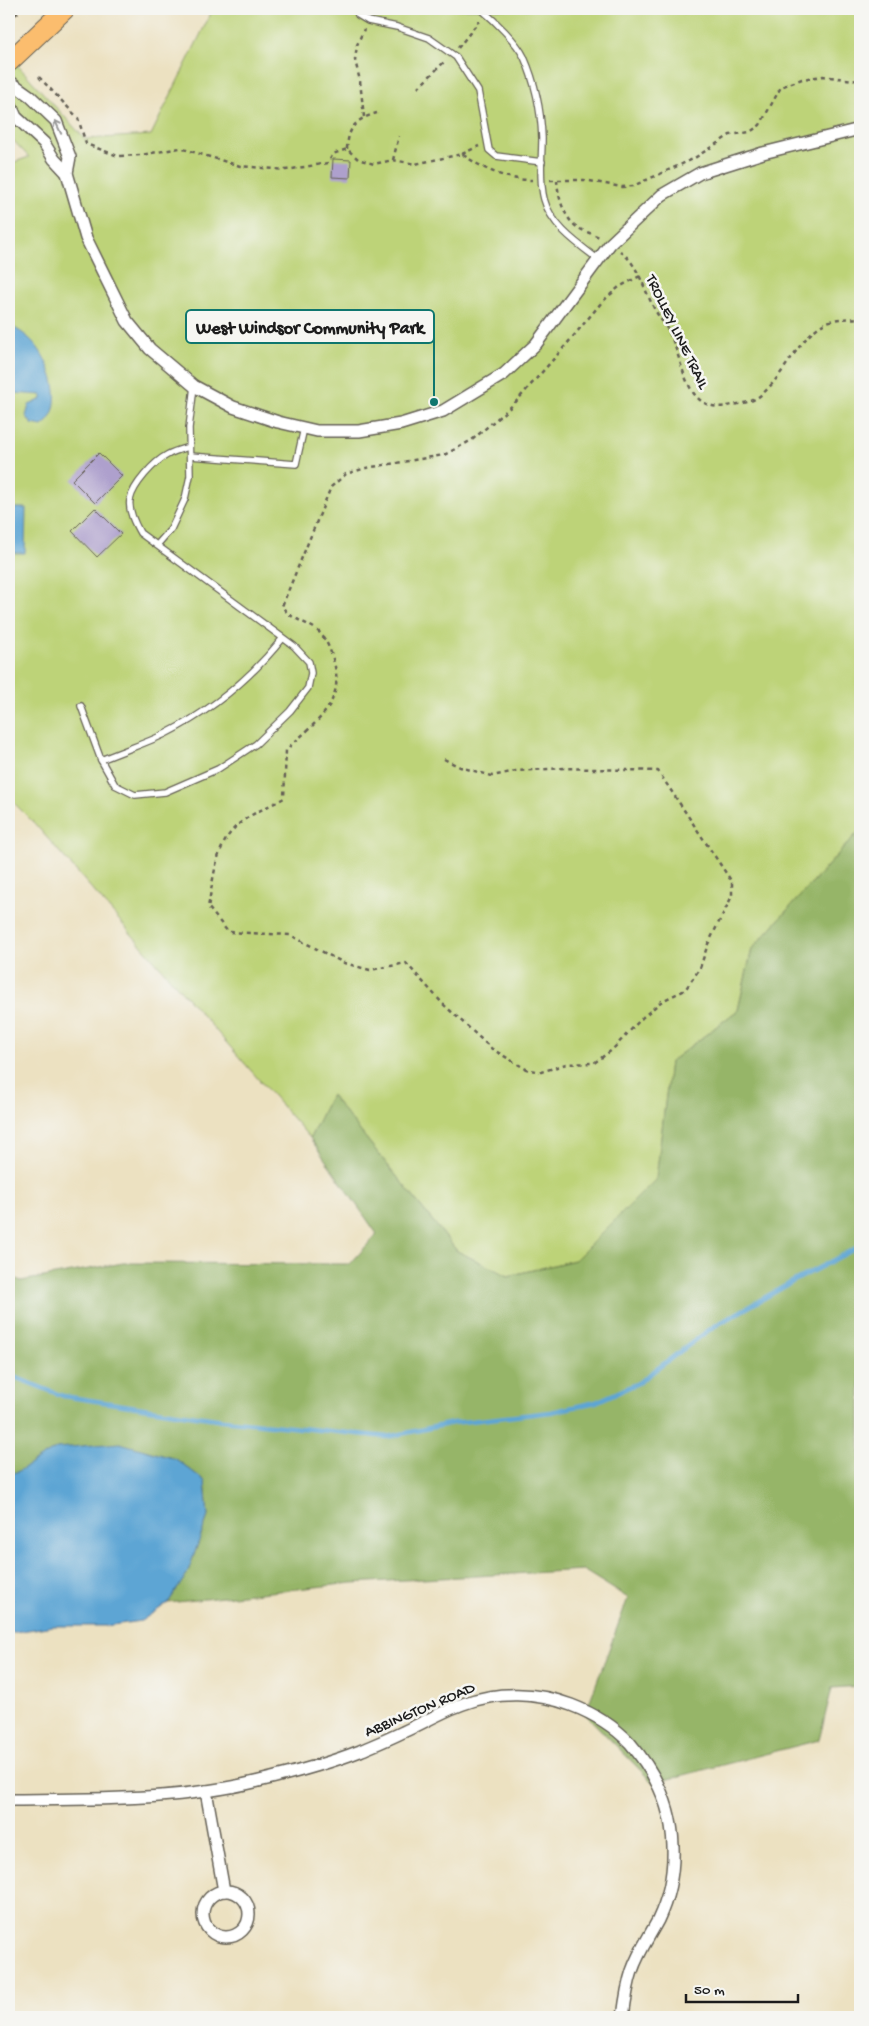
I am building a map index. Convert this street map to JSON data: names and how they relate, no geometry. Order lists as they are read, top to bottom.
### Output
{
  "streets": {
    "street": ["ABBINGTON ROAD"],
    "path": ["TROLLEY LINE TRAIL"]
  },
  "places": ["West Windsor Community Park"],
  "scale_bar": "50 m"
}
